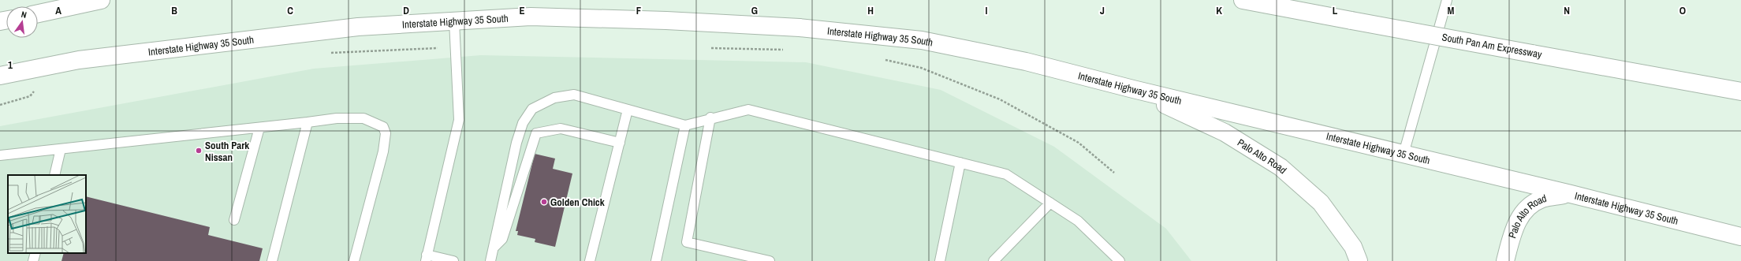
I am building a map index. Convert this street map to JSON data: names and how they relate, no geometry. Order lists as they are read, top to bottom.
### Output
{
  "streets": {
    "main road": ["Interstate Highway 35 South", "South Pan Am Expressway", "Palo Alto Road"]
  },
  "crossings": [
    ["Interstate Highway 35 South", "Palo Alto Road"]
  ],
  "places": ["South Park Nissan", "Golden Chick"],
  "north": "top",
  "grid": {
    "columns": [
      "A",
      "B",
      "C",
      "D",
      "E",
      "F",
      "G",
      "H",
      "I",
      "J",
      "K",
      "L",
      "M",
      "N",
      "O"
    ],
    "rows": ["1"]
  }
}
